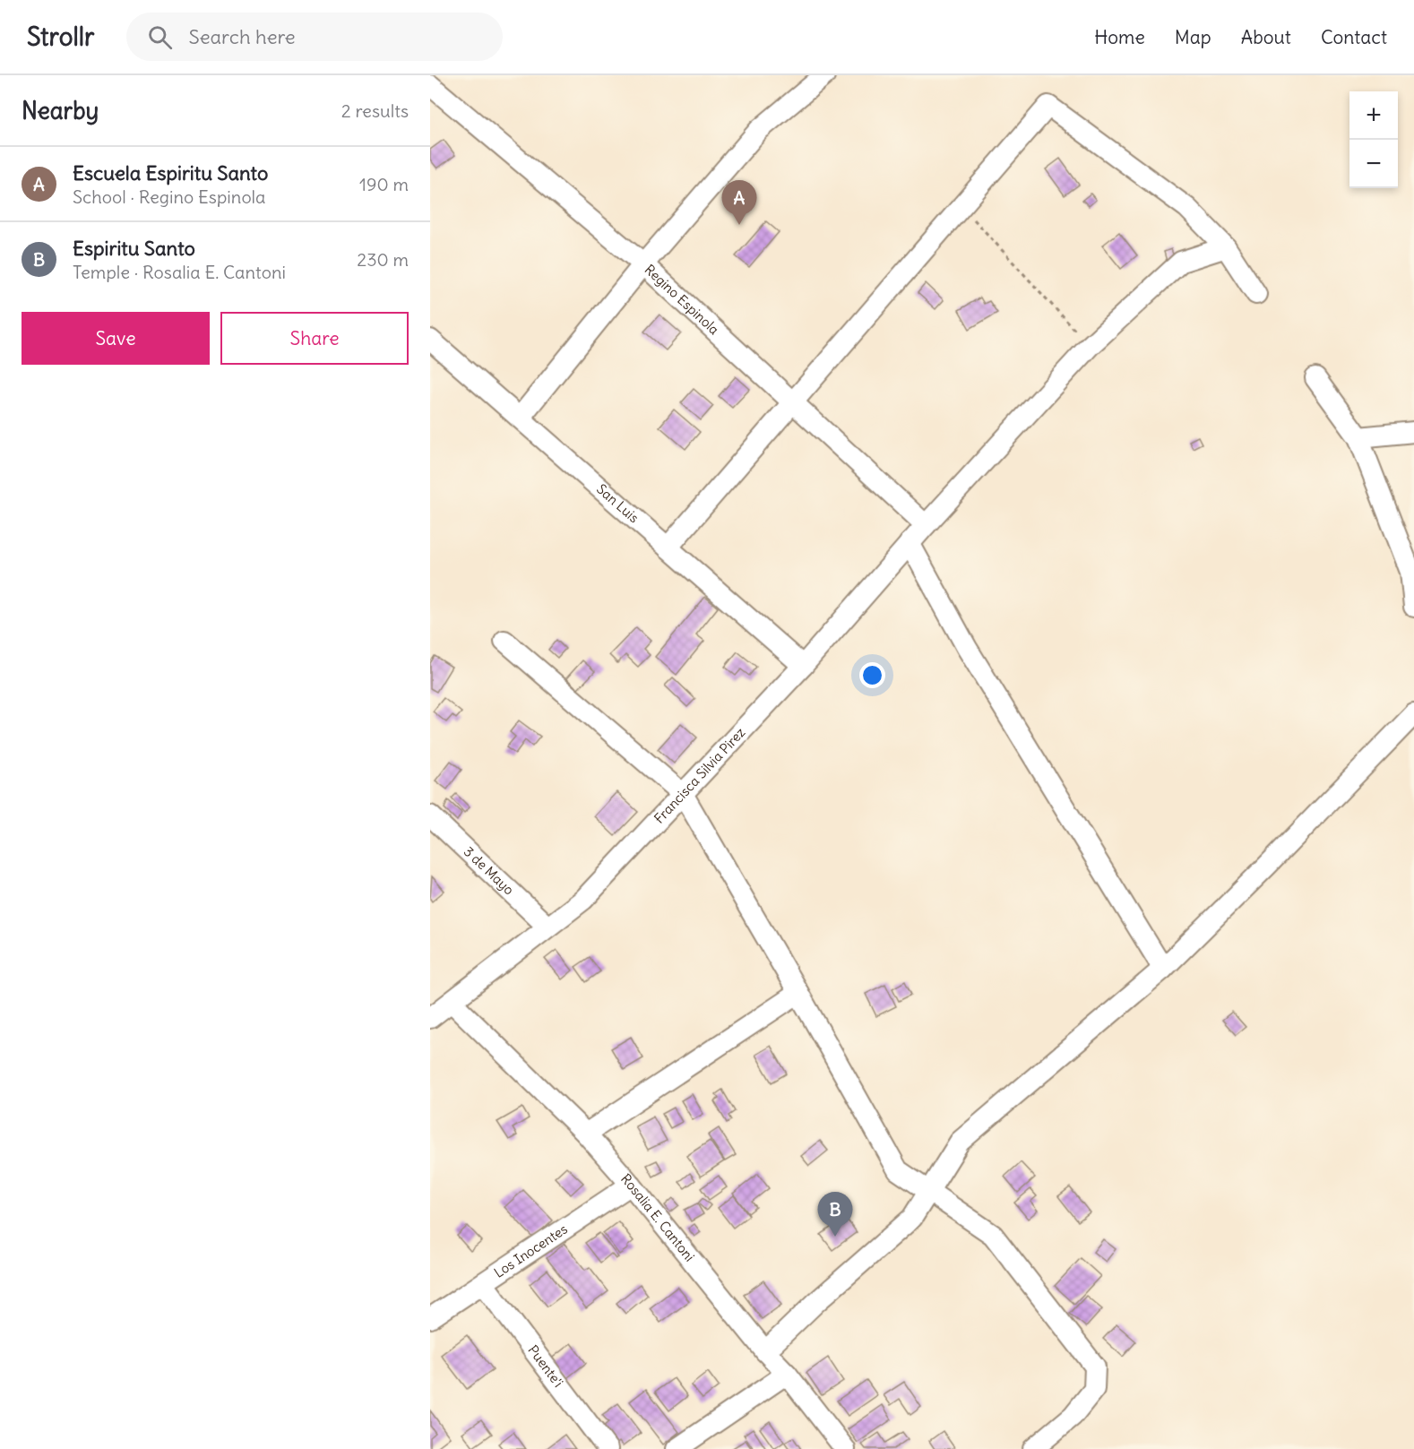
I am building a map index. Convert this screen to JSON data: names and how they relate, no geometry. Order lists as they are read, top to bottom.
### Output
{
  "streets": {
    "street": [
      "Regino Espinola",
      "San Luis",
      "Francisca Silvia Pirez",
      "3 de Mayo",
      "Rosalia E. Cantoni",
      "Los Inocentes",
      "Puente'i"
    ]
  },
  "crossings": [
    ["Regino Espinola", "Francisca Silvia Pirez"],
    ["San Luis", "Francisca Silvia Pirez"],
    ["Francisca Silvia Pirez", "3 de Mayo"],
    ["Francisca Silvia Pirez", "Rosalia E. Cantoni"],
    ["Rosalia E. Cantoni", "Los Inocentes"],
    ["Los Inocentes", "Puente'i"]
  ],
  "page": {
    "header": "Strollr",
    "search": "Search here",
    "nav": [
      "Home",
      "Map",
      "About",
      "Contact"
    ],
    "heading": ["Nearby", "2 results"],
    "map_buttons": ["+", "−"],
    "list": [
      {
        "mark": "A",
        "name": "Escuela Espiritu Santo",
        "note": "School · Regino Espinola",
        "value": "190 m"
      },
      {
        "mark": "B",
        "name": "Espiritu Santo",
        "note": "Temple · Rosalia E. Cantoni",
        "value": "230 m"
      }
    ],
    "pins": ["A", "B"],
    "buttons": ["Save", "Share"]
  }
}
